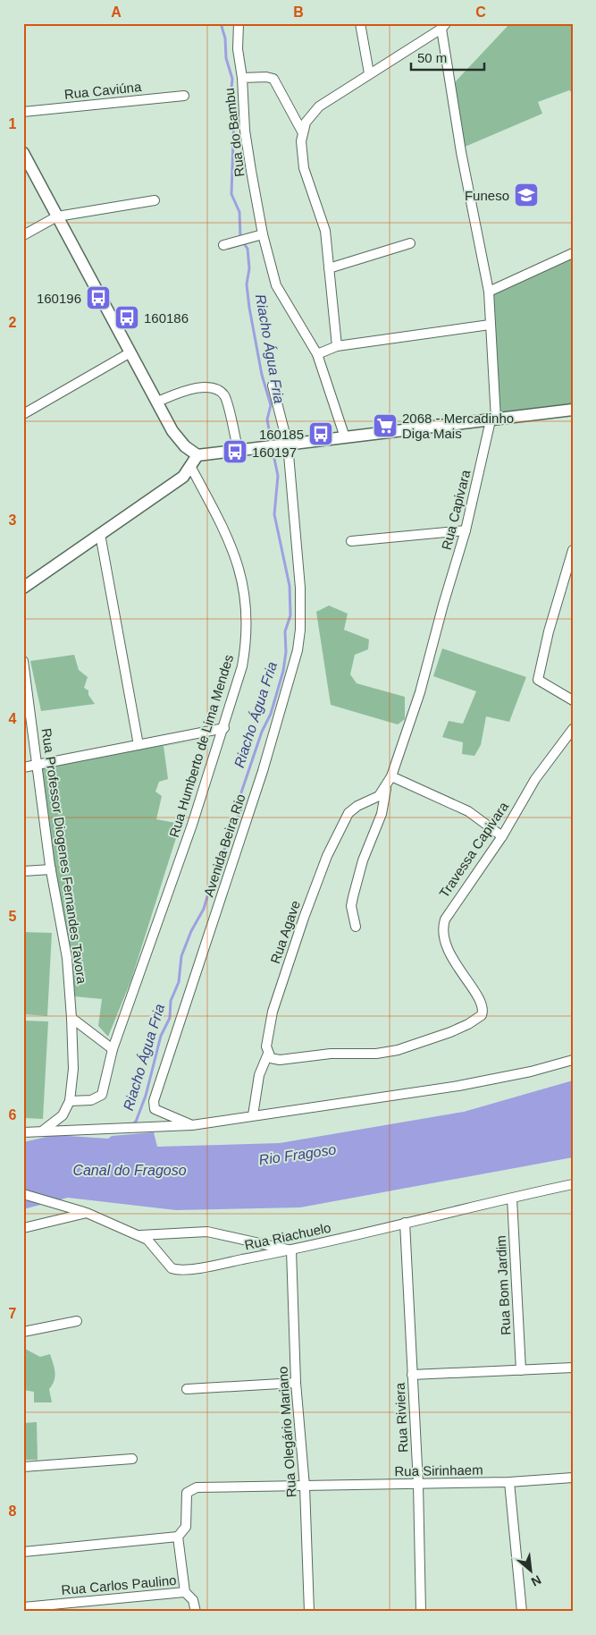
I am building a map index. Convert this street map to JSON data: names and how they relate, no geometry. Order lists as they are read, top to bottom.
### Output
{
  "streets": {
    "street": [
      "Rua Caviúna",
      "Rua do Bambu",
      "Rua Capivara",
      "Rua Humberto de Lima Mendes",
      "Avenida Beira Rio",
      "Travessa Capivara",
      "Rua Professor Diogenes Fernandes Tavora",
      "Rua Agave",
      "Rua Riachuelo",
      "Rua Bom Jardim",
      "Rua Riviera",
      "Rua Olegário Mariano",
      "Rua Sirinhaem",
      "Rua Carlos Paulino"
    ]
  },
  "crossings": [
    ["Rua Capivara", "Rua Agave"],
    ["Rua Humberto de Lima Mendes", "Rua Professor Diogenes Fernandes Tavora"],
    ["Travessa Capivara", "Rua Agave"],
    ["Rua Riachuelo", "Rua Bom Jardim"],
    ["Rua Riachuelo", "Rua Riviera"],
    ["Rua Riachuelo", "Rua Olegário Mariano"],
    ["Rua Riviera", "Rua Sirinhaem"],
    ["Rua Olegário Mariano", "Rua Sirinhaem"],
    ["Rua Sirinhaem", "Rua Carlos Paulino"]
  ],
  "water": ["Riacho Água Fria", "Rio Fragoso", "Canal do Fragoso"],
  "places": {
    "school or university": ["Funeso"],
    "bus stop": [
      "160196",
      "160186",
      "160185",
      "160197"
    ],
    "supermarket": ["2068 - Mercadinho Diga Mais"]
  },
  "scale_bar": "50 m",
  "north": "bottom right",
  "grid": {
    "columns": ["A", "B", "C"],
    "rows": [
      "1",
      "2",
      "3",
      "4",
      "5",
      "6",
      "7",
      "8"
    ]
  }
}
